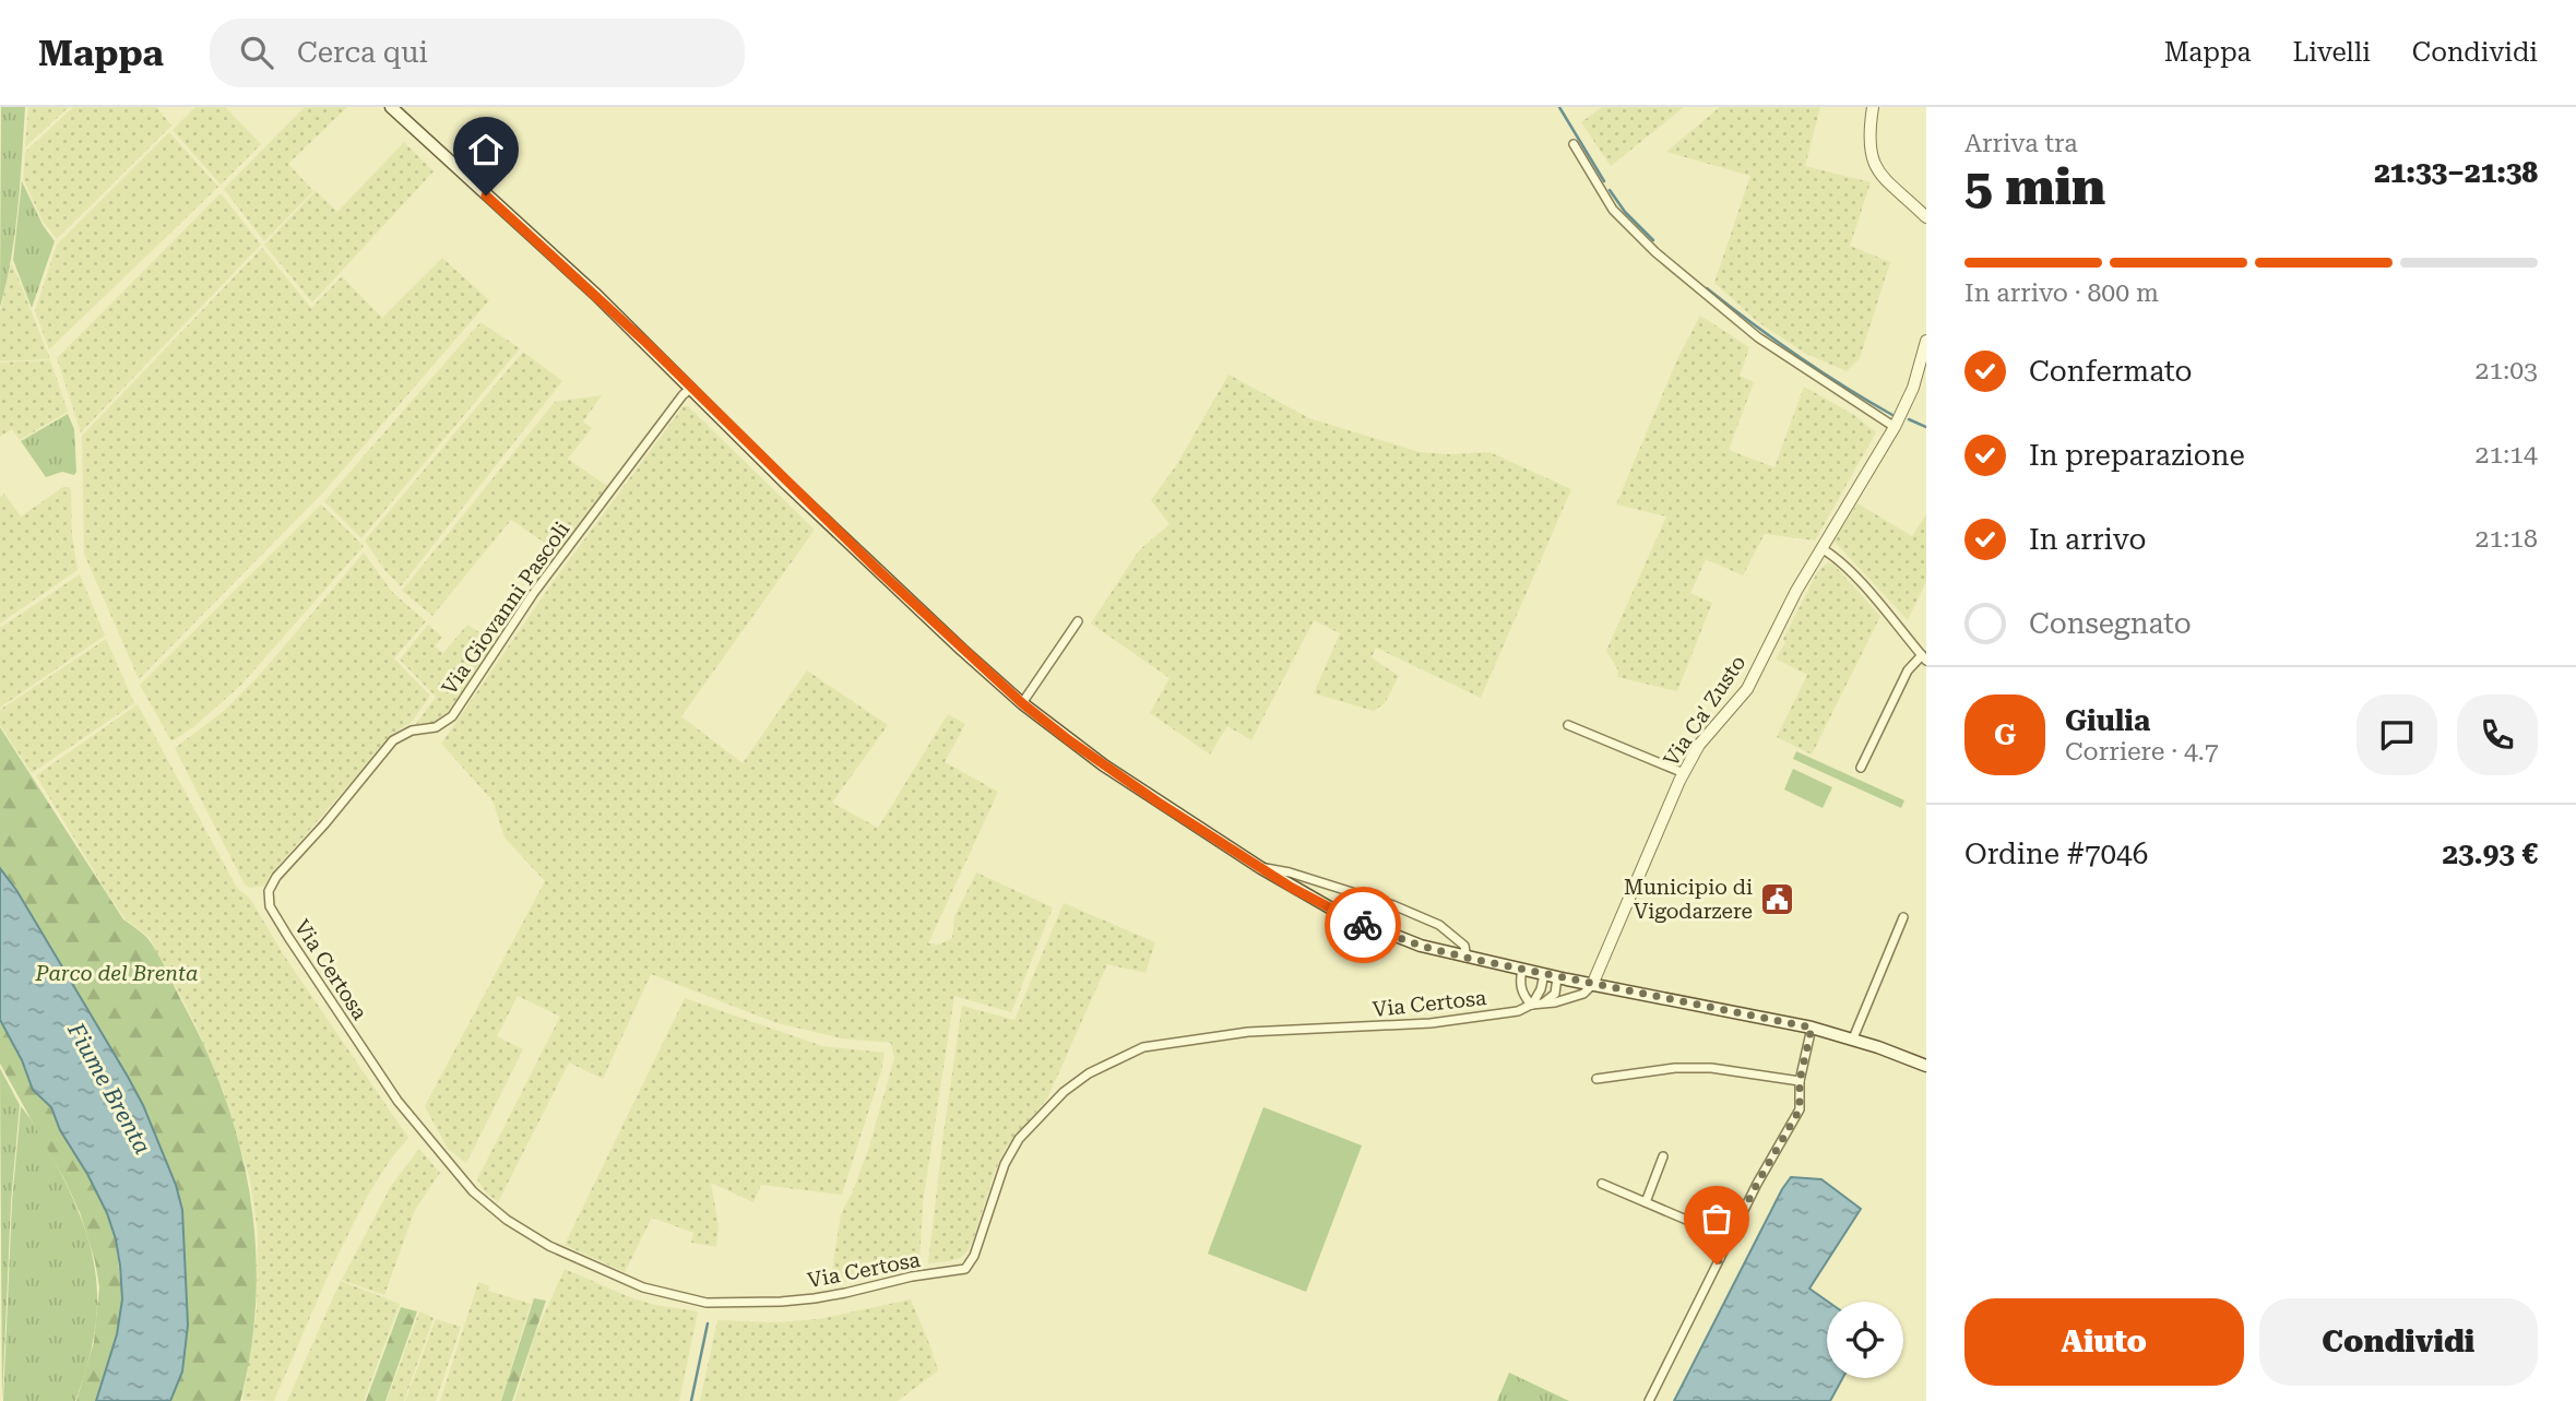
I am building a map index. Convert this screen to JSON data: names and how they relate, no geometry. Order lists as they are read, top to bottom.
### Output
{
  "streets": {
    "street": ["Via Giovanni Pascoli", "Via Ca' Zusto", "Via Certosa"]
  },
  "crossings": [
    ["Via Giovanni Pascoli", "Via Certosa"],
    ["Via Ca' Zusto", "Via Certosa"]
  ],
  "water": ["Fiume Brenta"],
  "parks": ["Parco del Brenta"],
  "places": {
    "public building": ["Municipio di Vigodarzere"]
  },
  "page": {
    "header": "Mappa",
    "search": "Cerca qui",
    "nav": ["Mappa", "Livelli", "Condividi"],
    "heading": ["5 min", "Arriva tra", "21:33–21:38"],
    "panel": [
      "Giulia",
      "Corriere · 4.7",
      "Ordine #7046",
      "23.93 €"
    ],
    "bar": "In arrivo · 800 m",
    "list": [
      ["Confermato", "21:03"],
      ["In preparazione", "21:14"],
      ["In arrivo", "21:18"],
      "Consegnato"
    ],
    "round": "G",
    "buttons": ["Aiuto", "Condividi"]
  }
}
